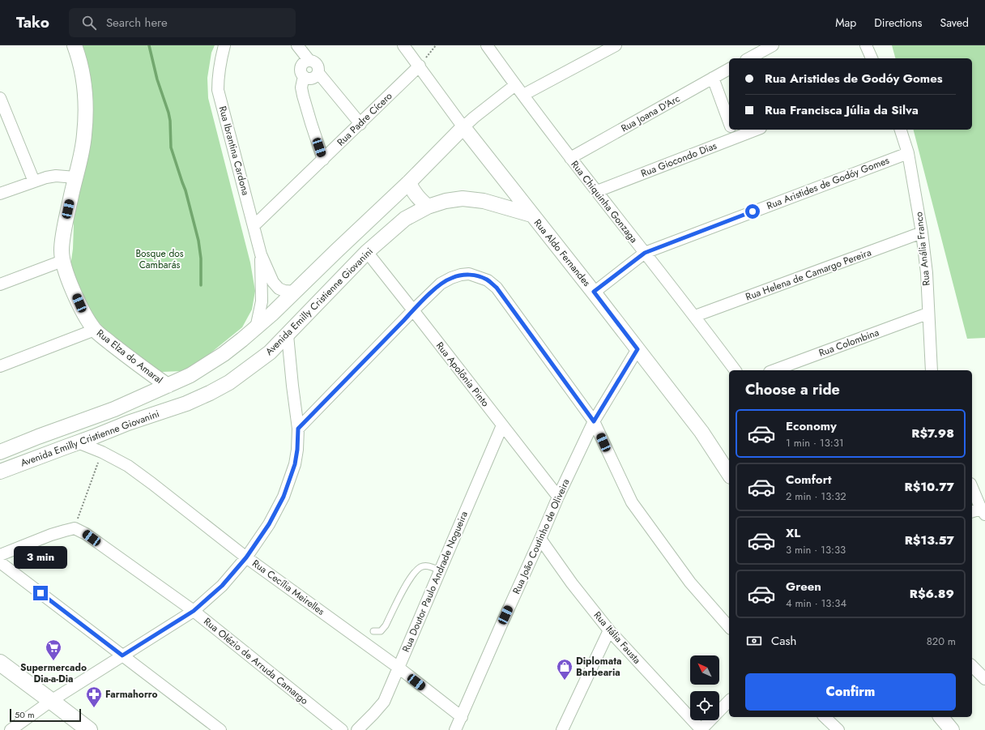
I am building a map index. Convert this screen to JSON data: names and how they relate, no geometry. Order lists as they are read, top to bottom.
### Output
{
  "streets": {
    "street": [
      "Rua Joana D'Arc",
      "Rua Padre Cícero",
      "Rua Ibrantina Cardona",
      "Rua Giocondo Dias",
      "Rua Aristides de Godóy Gomes",
      "Rua Chiquinha Gonzaga",
      "Rua Anália Franco",
      "Rua Aldo Fernandes",
      "Rua Helena de Camargo Pereira",
      "Avenida Emilly Cristienne Giovanini",
      "Rua Colombina",
      "Rua Elza do Amaral",
      "Rua Apolônia Pinto",
      "Rua João Coutinho de Oliveira",
      "Rua Doutor Paulo Andrade Nogueira",
      "Rua Cecília Meirelles",
      "Rua Itália Fausta",
      "Rua Olézio de Arruda Camargo"
    ]
  },
  "crossings": [
    ["Rua Joana D'Arc", "Rua Chiquinha Gonzaga"],
    ["Rua Padre Cícero", "Rua Ibrantina Cardona"],
    ["Rua Padre Cícero", "Rua Aldo Fernandes"],
    ["Rua Ibrantina Cardona", "Avenida Emilly Cristienne Giovanini"],
    ["Rua Giocondo Dias", "Rua Chiquinha Gonzaga"],
    ["Rua Aristides de Godóy Gomes", "Rua Chiquinha Gonzaga"],
    ["Rua Aristides de Godóy Gomes", "Rua Anália Franco"],
    ["Rua Aristides de Godóy Gomes", "Rua Aldo Fernandes"],
    ["Rua Chiquinha Gonzaga", "Rua Helena de Camargo Pereira"],
    ["Rua Anália Franco", "Rua Helena de Camargo Pereira"],
    ["Rua Anália Franco", "Rua Colombina"],
    ["Rua Aldo Fernandes", "Avenida Emilly Cristienne Giovanini"],
    ["Rua Aldo Fernandes", "Rua João Coutinho de Oliveira"],
    ["Avenida Emilly Cristienne Giovanini", "Rua Elza do Amaral"],
    ["Avenida Emilly Cristienne Giovanini", "Rua Apolônia Pinto"],
    ["Avenida Emilly Cristienne Giovanini", "Rua Cecília Meirelles"],
    ["Rua Apolônia Pinto", "Rua João Coutinho de Oliveira"],
    ["Rua Apolônia Pinto", "Rua Doutor Paulo Andrade Nogueira"],
    ["Rua João Coutinho de Oliveira", "Rua Cecília Meirelles"],
    ["Rua João Coutinho de Oliveira", "Rua Itália Fausta"],
    ["Rua Doutor Paulo Andrade Nogueira", "Rua Cecília Meirelles"]
  ],
  "parks": ["Bosque dos Cambarás"],
  "places": {
    "supermarket": ["Supermercado Dia-a-Dia"],
    "shop": ["Diplomata Barbearia"],
    "pharmacy": ["Farmahorro"]
  },
  "scale_bar": "50 m",
  "north": "top left",
  "page": {
    "header": "Tako",
    "search": "Search here",
    "nav": ["Map", "Directions", "Saved"],
    "banner": ["Rua Aristides de Godóy Gomes", "Rua Francisca Júlia da Silva"],
    "heading": "Choose a ride",
    "list": [
      {
        "name": "Economy",
        "note": "1 min · 13:31",
        "value": "R$7.98"
      },
      {
        "name": "Comfort",
        "note": "2 min · 13:32",
        "value": "R$10.77"
      },
      {
        "name": "XL",
        "note": "3 min · 13:33",
        "value": "R$13.57"
      },
      {
        "name": "Green",
        "note": "4 min · 13:34",
        "value": "R$6.89"
      }
    ],
    "bubble": "3 min",
    "pay": ["Cash", "820 m"],
    "buttons": "Confirm",
    "scale": "50 m"
  }
}
